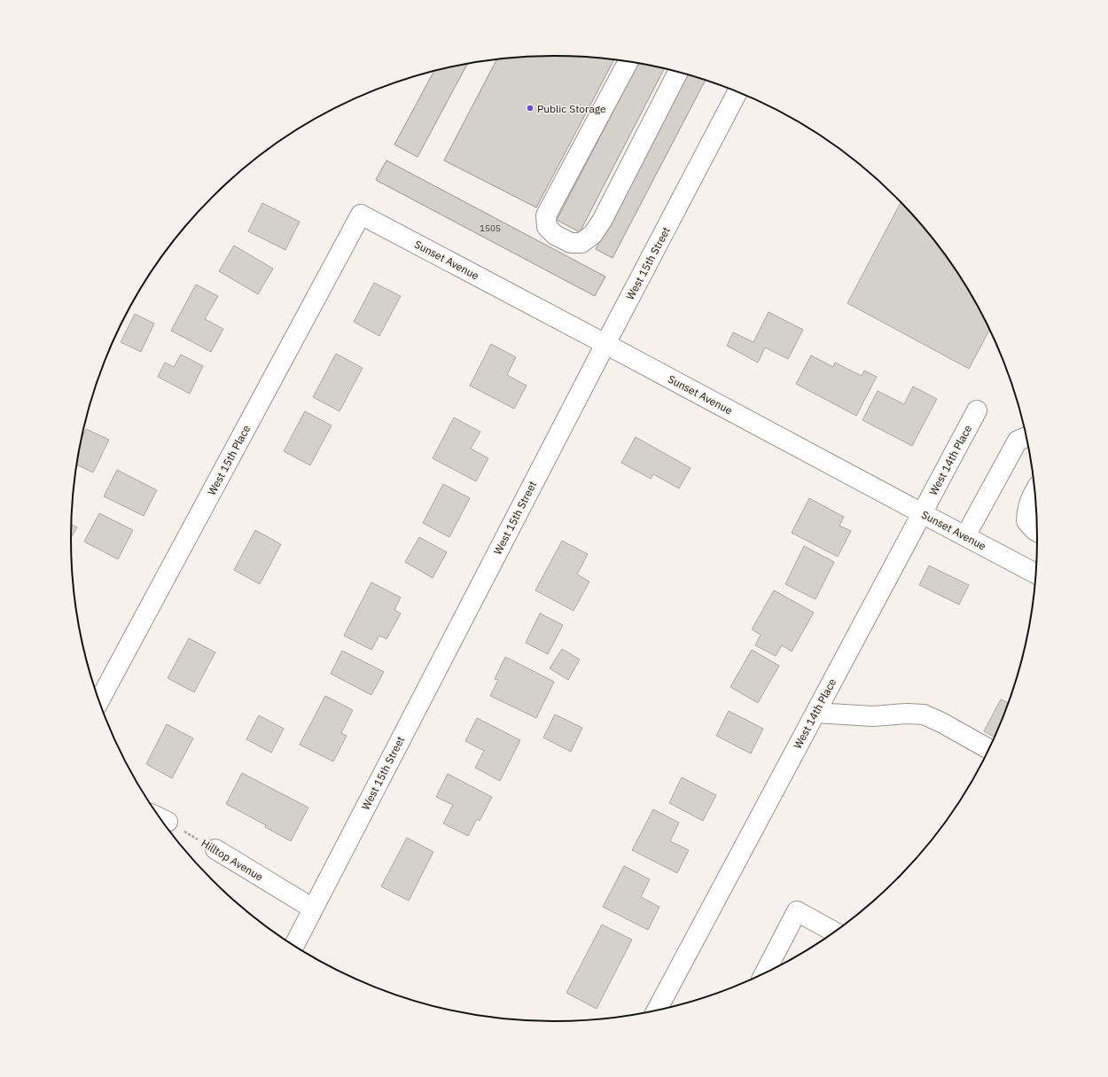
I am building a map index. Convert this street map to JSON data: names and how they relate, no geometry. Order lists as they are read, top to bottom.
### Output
{
  "streets": {
    "street": [
      "Sunset Avenue",
      "West 15th Street",
      "West 15th Place",
      "West 14th Place",
      "Hilltop Avenue"
    ]
  },
  "crossings": [
    ["Sunset Avenue", "West 15th Street"],
    ["Sunset Avenue", "West 15th Place"],
    ["Sunset Avenue", "West 14th Place"],
    ["West 15th Street", "Hilltop Avenue"]
  ],
  "places": ["Public Storage"],
  "house_numbers": ["1505"]
}
